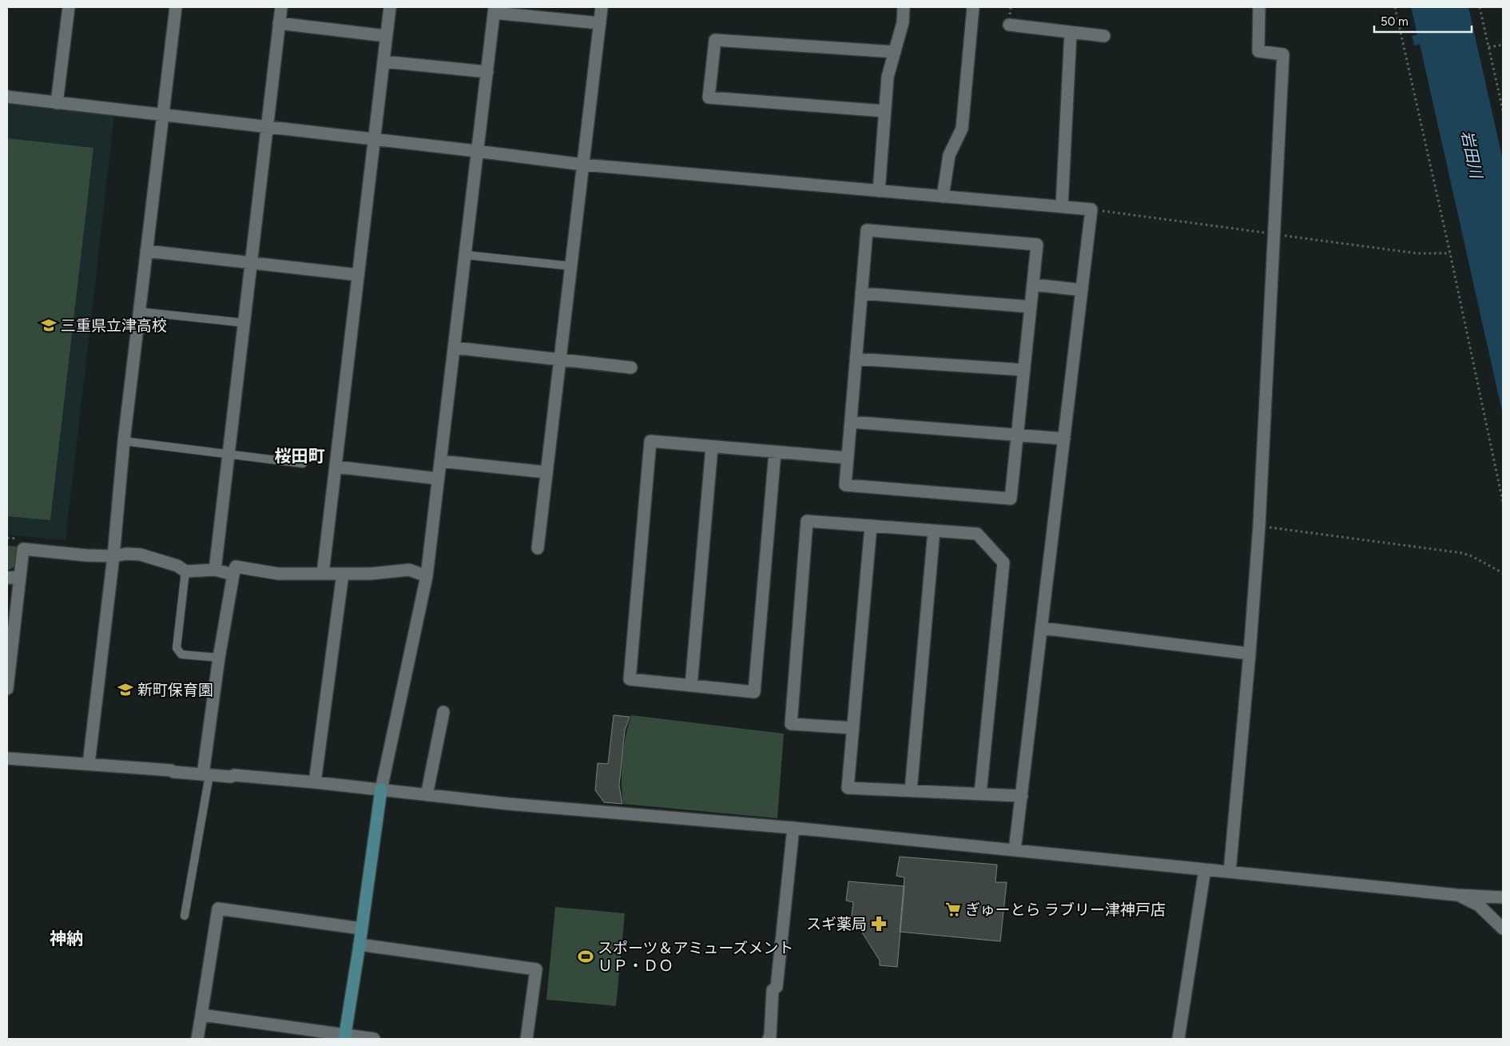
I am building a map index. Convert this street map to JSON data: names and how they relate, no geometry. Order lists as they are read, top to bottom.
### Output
{
  "districts": ["桜田町", "神納"],
  "water": ["岩田川"],
  "places": {
    "school or university": ["三重県立津高校", "新町保育園"],
    "supermarket": ["ぎゅーとら ラブリー津神戸店"],
    "pharmacy": ["スギ薬局"],
    "sports": ["スポーツ＆アミューズメント ＵＰ・ＤＯ"]
  },
  "scale_bar": "50 m"
}
